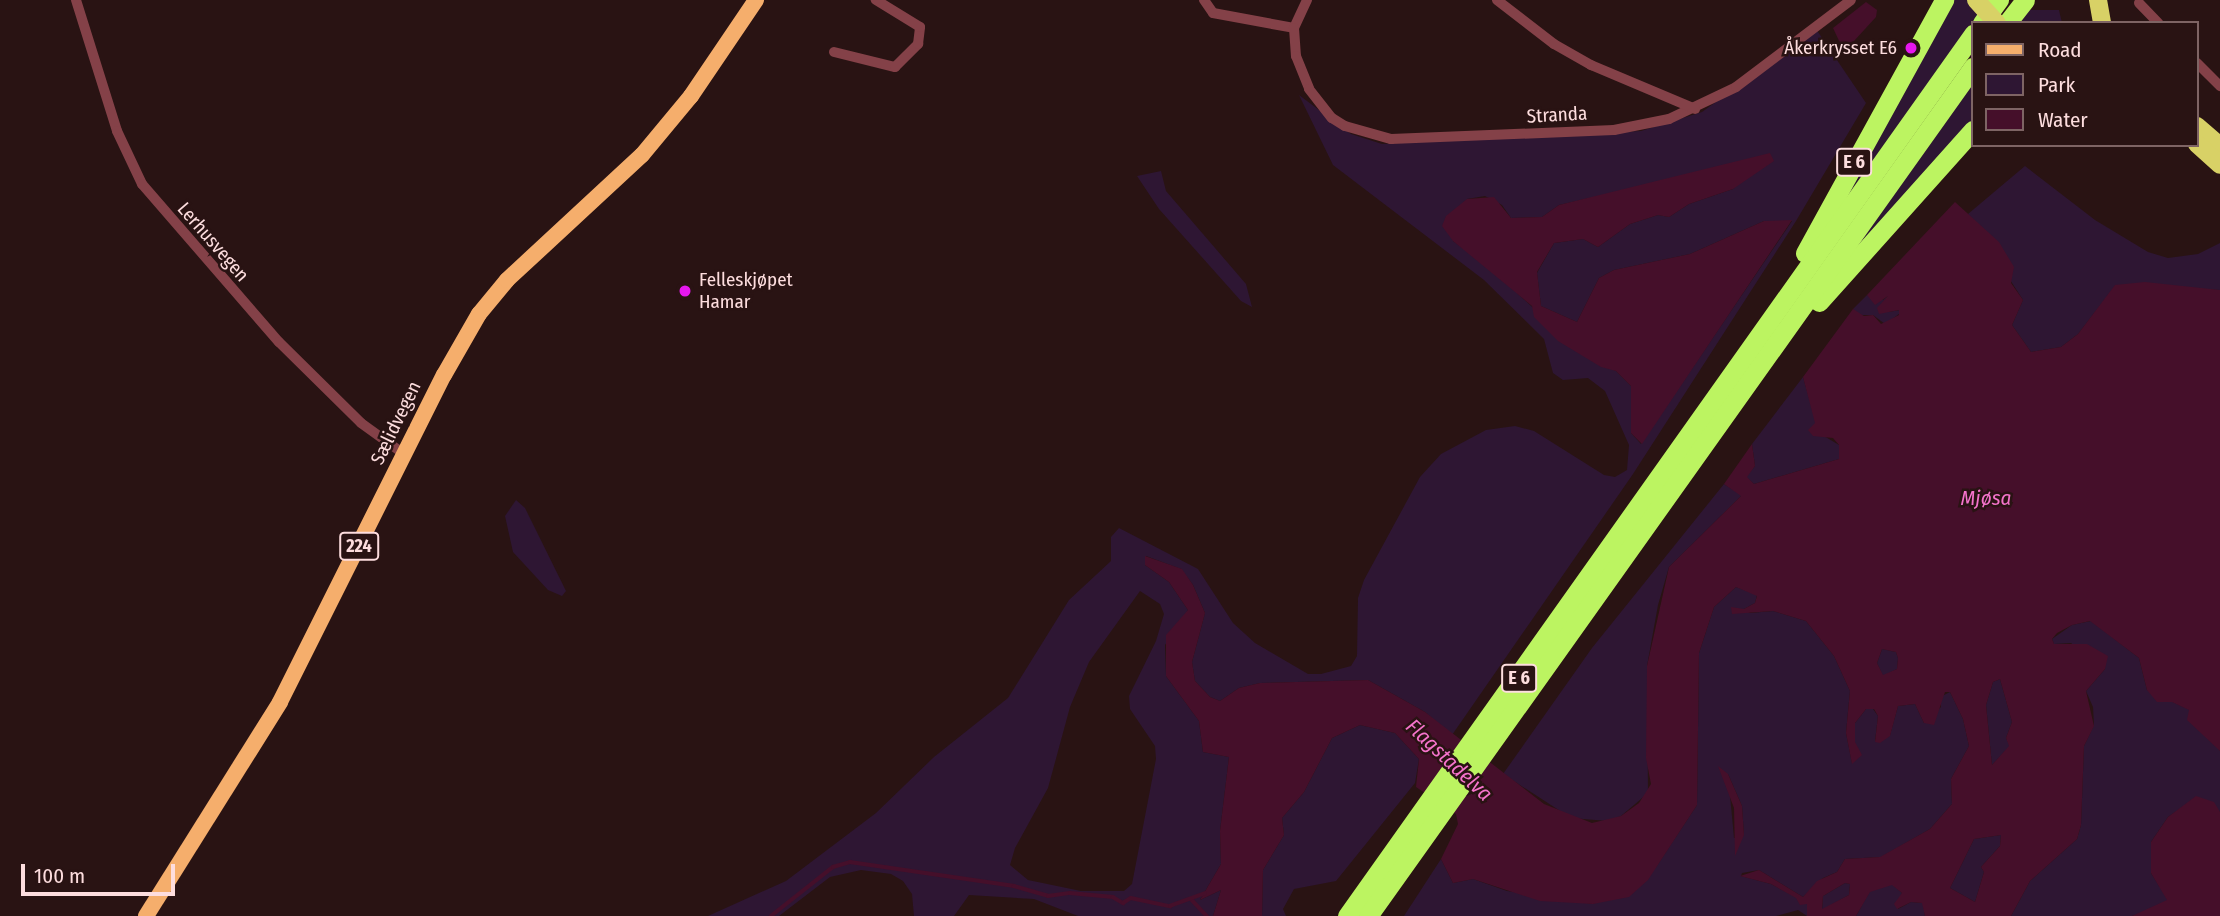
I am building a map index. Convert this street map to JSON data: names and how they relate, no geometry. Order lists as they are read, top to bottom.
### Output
{
  "streets": {
    "highway": ["E 6"],
    "main road": ["Sælidvegen", "224"],
    "street": ["Stranda", "Lerhusvegen"]
  },
  "crossings": [
    ["Lerhusvegen", "Sælidvegen"]
  ],
  "water": ["Mjøsa", "Flagstadelva"],
  "places": ["Åkerkrysset E6", "Felleskjøpet Hamar"],
  "legend": ["Road", "Park", "Water"],
  "scale_bar": "100 m"
}
